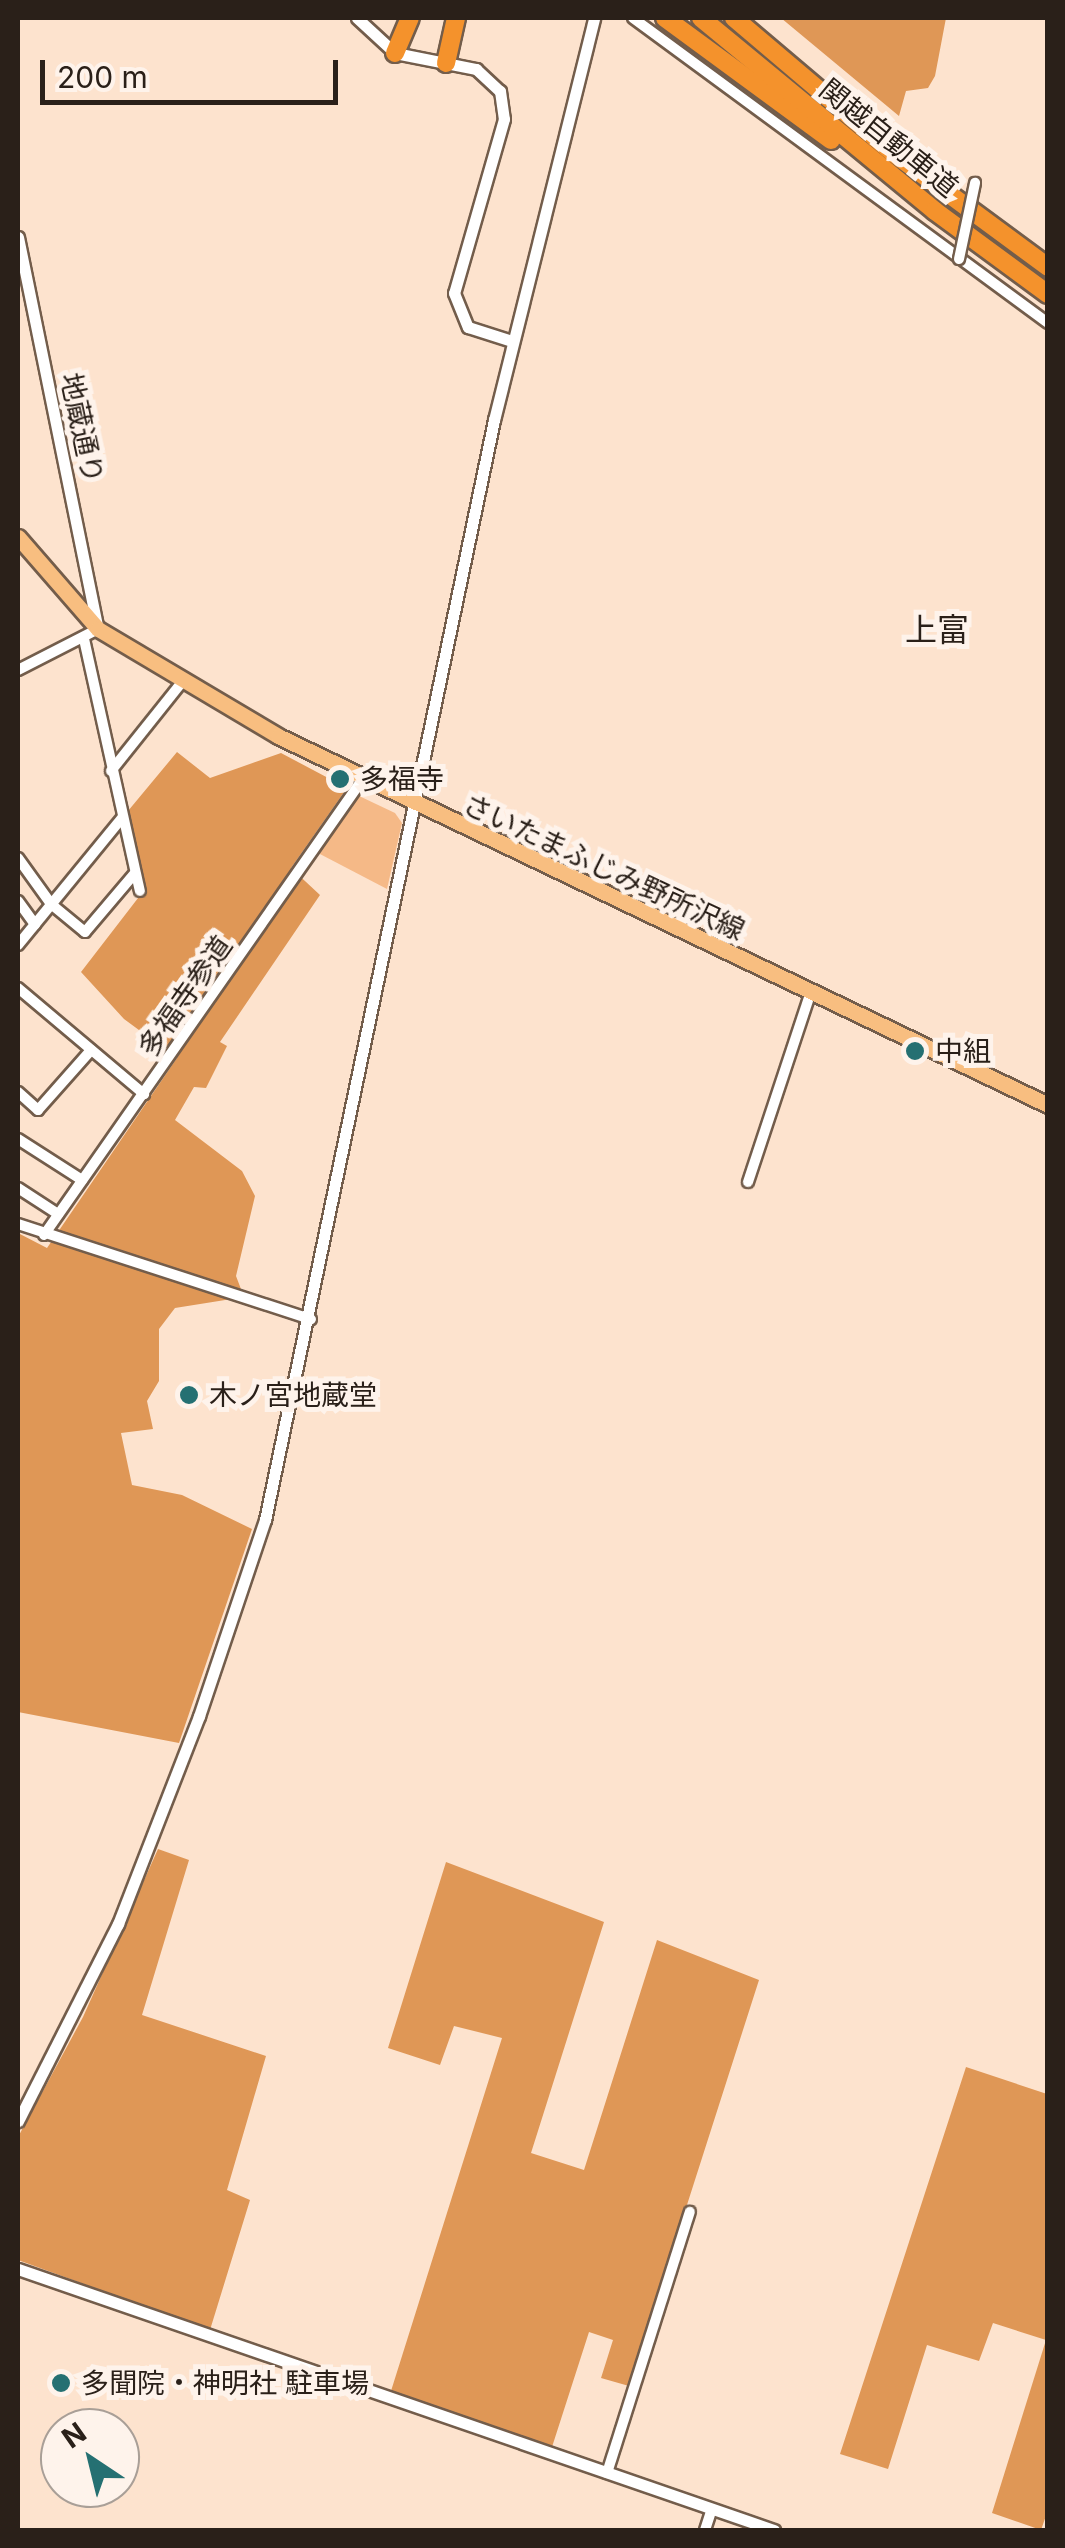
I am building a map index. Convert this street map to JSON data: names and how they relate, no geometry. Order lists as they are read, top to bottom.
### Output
{
  "streets": {
    "highway": ["関越自動車道"],
    "main road": ["さいたまふじみ野所沢線"],
    "street": ["地蔵通り", "多福寺参道"]
  },
  "crossings": [
    ["地蔵通り", "さいたまふじみ野所沢線"],
    ["さいたまふじみ野所沢線", "多福寺参道"]
  ],
  "districts": ["上富"],
  "places": [
    "多福寺",
    "中組",
    "木ノ宮地蔵堂",
    "多聞院・神明社 駐車場"
  ],
  "scale_bar": "200 m",
  "north": "top left"
}
